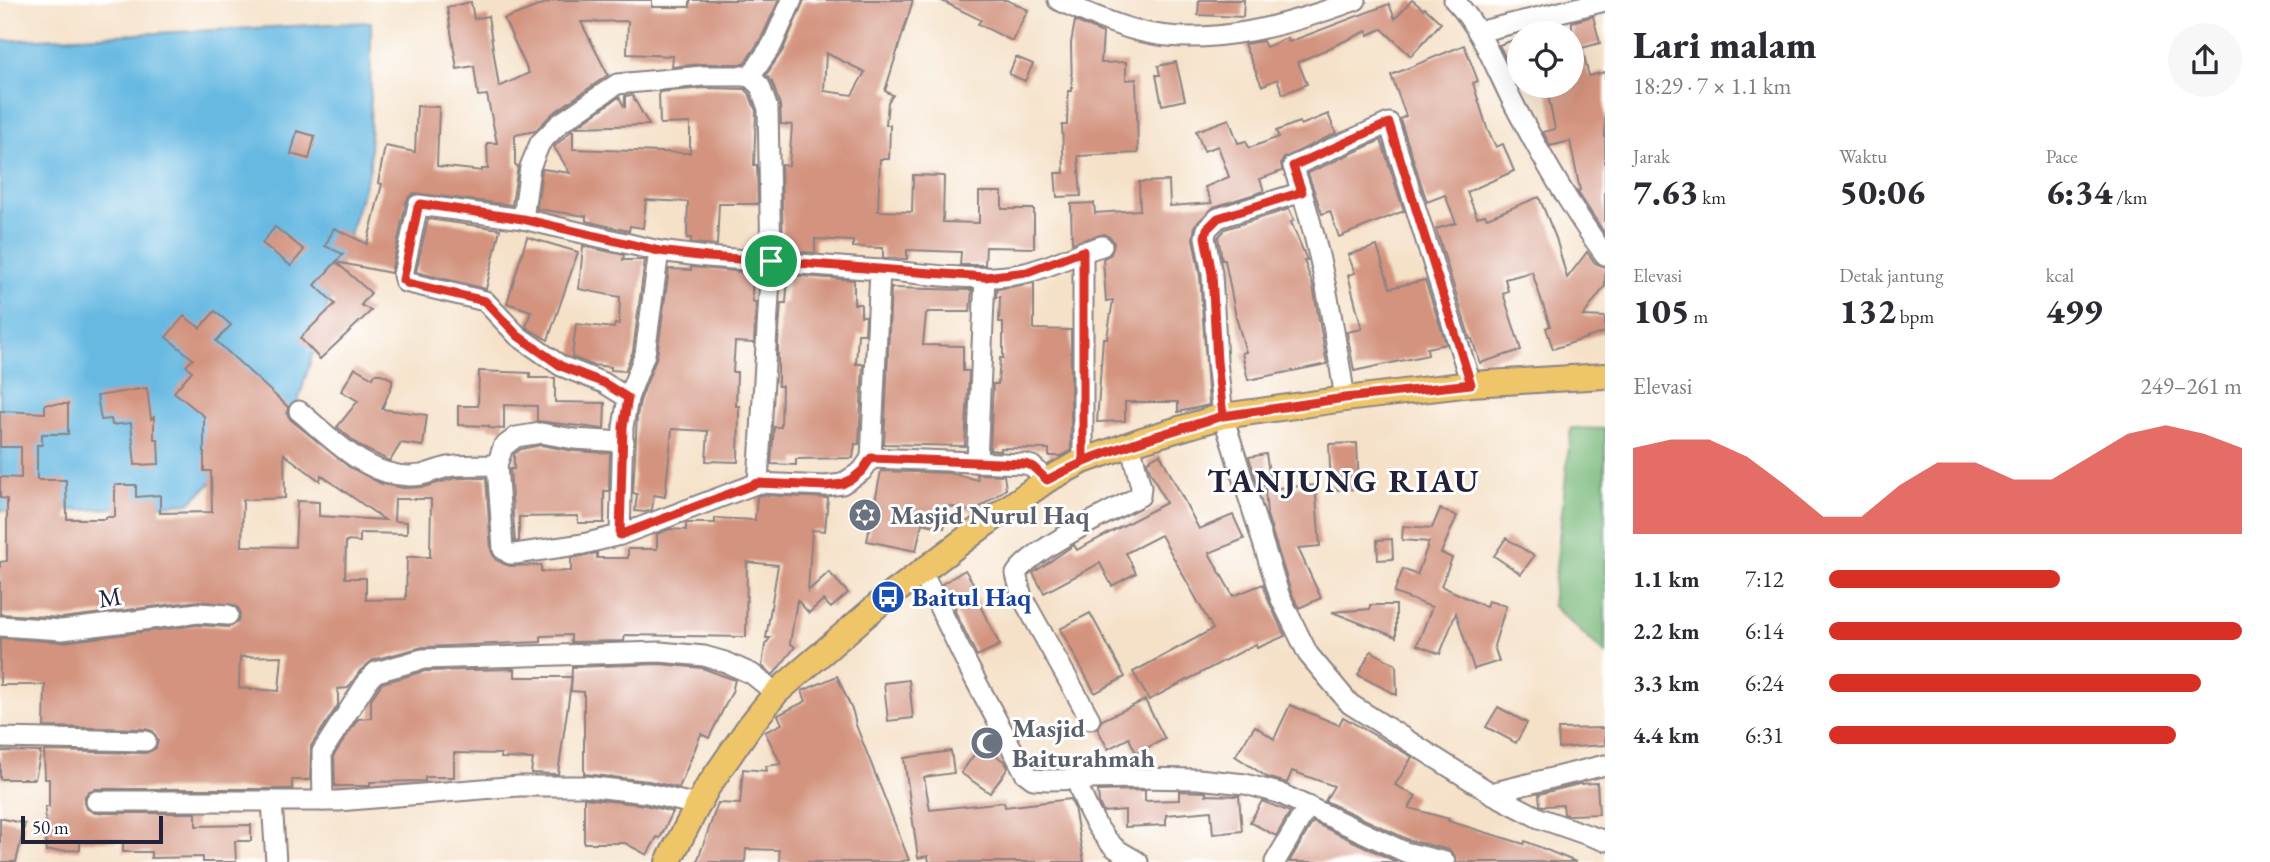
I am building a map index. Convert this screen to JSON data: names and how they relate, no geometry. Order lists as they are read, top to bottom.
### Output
{
  "streets": {
    "street": ["M"]
  },
  "districts": ["TANJUNG RIAU"],
  "places": {
    "synagogue": ["Masjid Nurul Haq"],
    "bus stop": ["Baitul Haq"],
    "mosque": ["Masjid Baiturahmah"]
  },
  "scale_bar": "50 m",
  "page": {
    "heading": ["Lari malam", "18:29 · 7 × 1.1 km"],
    "stats": [
      ["Jarak", "7.63 km"],
      ["Waktu", "50:06"],
      ["Pace", "6:34 /km"],
      ["Elevasi", "105 m"],
      ["Detak jantung", "132 bpm"],
      ["kcal", "499"]
    ],
    "chart": ["Elevasi", "249–261 m"],
    "list": [
      {
        "name": "1.1 km",
        "note": "7:12"
      },
      {
        "name": "2.2 km",
        "note": "6:14"
      },
      {
        "name": "3.3 km",
        "note": "6:24"
      },
      {
        "name": "4.4 km",
        "note": "6:31"
      }
    ],
    "scale": "50 m"
  }
}
